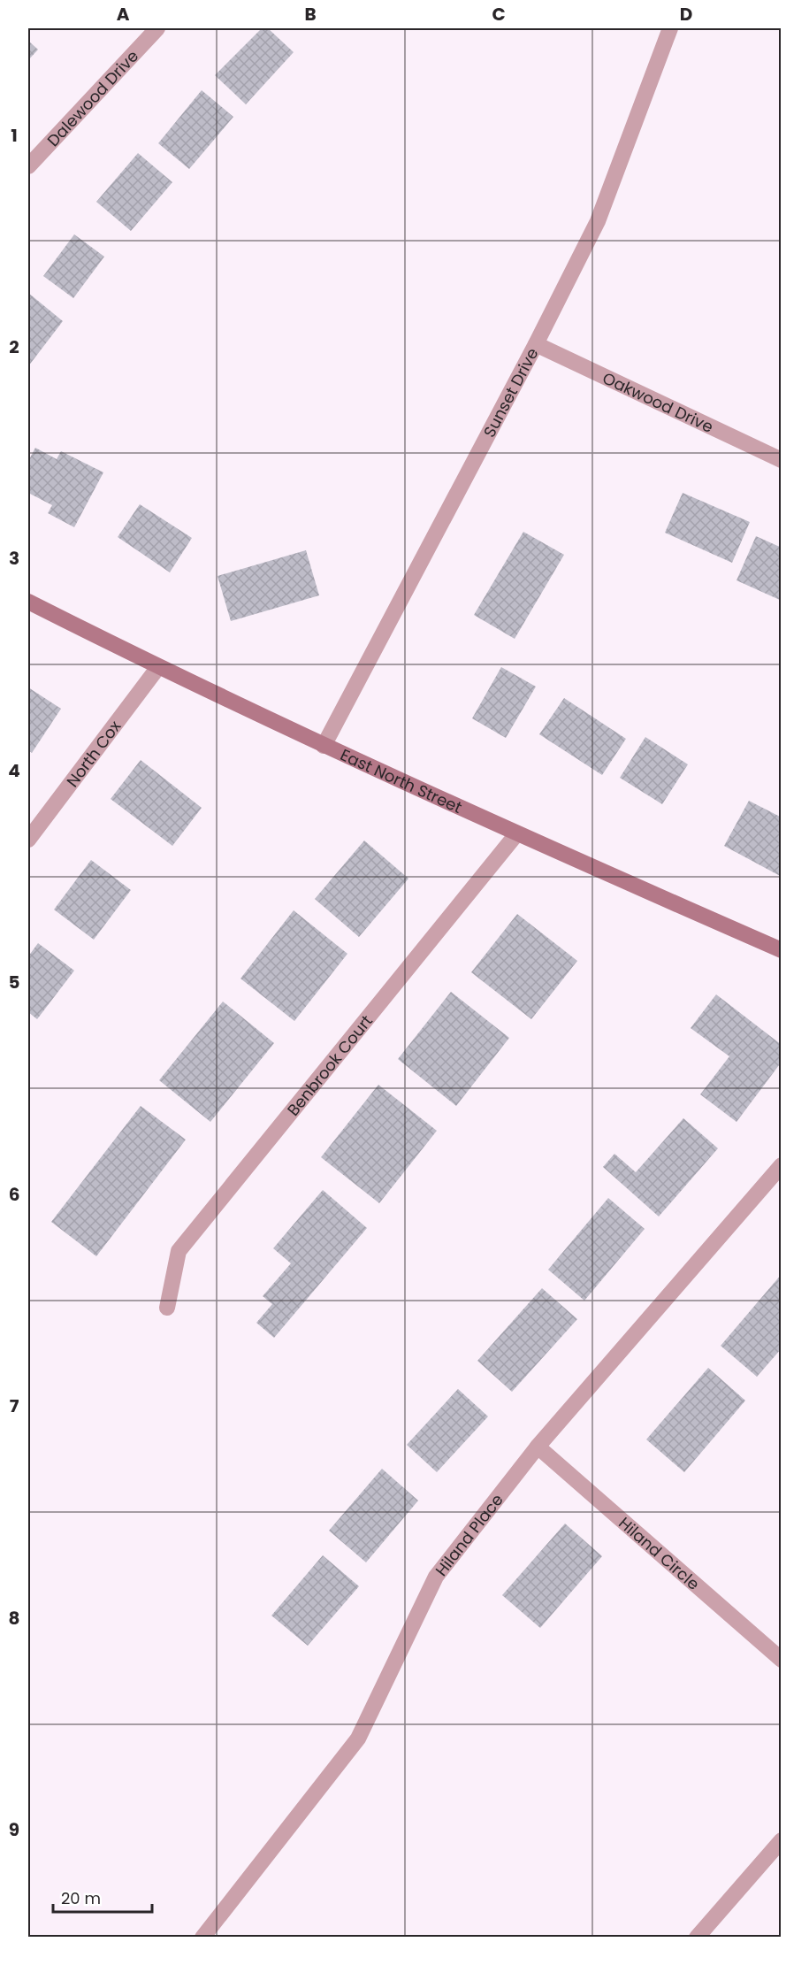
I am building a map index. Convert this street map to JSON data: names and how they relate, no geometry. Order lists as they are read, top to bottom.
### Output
{
  "streets": {
    "street": [
      "Dalewood Drive",
      "Sunset Drive",
      "Oakwood Drive",
      "North Cox",
      "East North Street",
      "Benbrook Court",
      "Hiland Place",
      "Hiland Circle"
    ]
  },
  "crossings": [
    ["Sunset Drive", "Oakwood Drive"],
    ["Sunset Drive", "East North Street"],
    ["North Cox", "East North Street"],
    ["East North Street", "Benbrook Court"],
    ["Hiland Place", "Hiland Circle"]
  ],
  "scale_bar": "20 m",
  "grid": {
    "columns": [
      "A",
      "B",
      "C",
      "D"
    ],
    "rows": [
      "1",
      "2",
      "3",
      "4",
      "5",
      "6",
      "7",
      "8",
      "9"
    ]
  }
}
